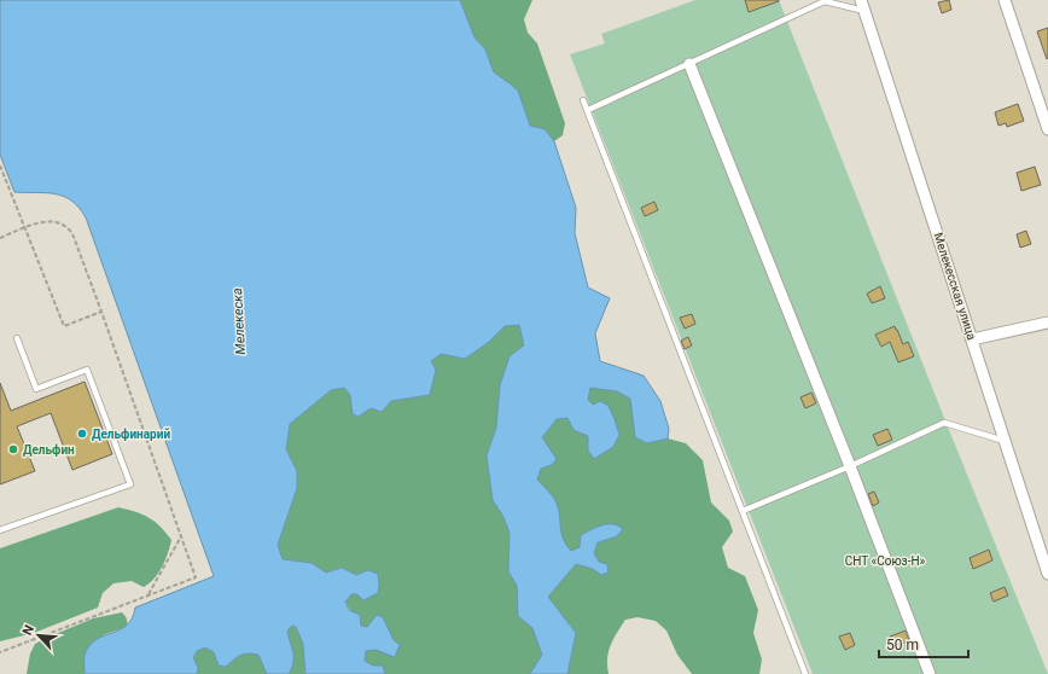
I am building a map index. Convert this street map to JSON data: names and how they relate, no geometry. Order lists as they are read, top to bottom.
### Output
{
  "streets": {
    "street": ["Мелекесская улица"]
  },
  "water": ["Мелекеска"],
  "parks": ["СНТ «Союз-Н»"],
  "places": ["Дельфинарий", "Дельфин"],
  "scale_bar": "50 m",
  "north": "top left"
}
